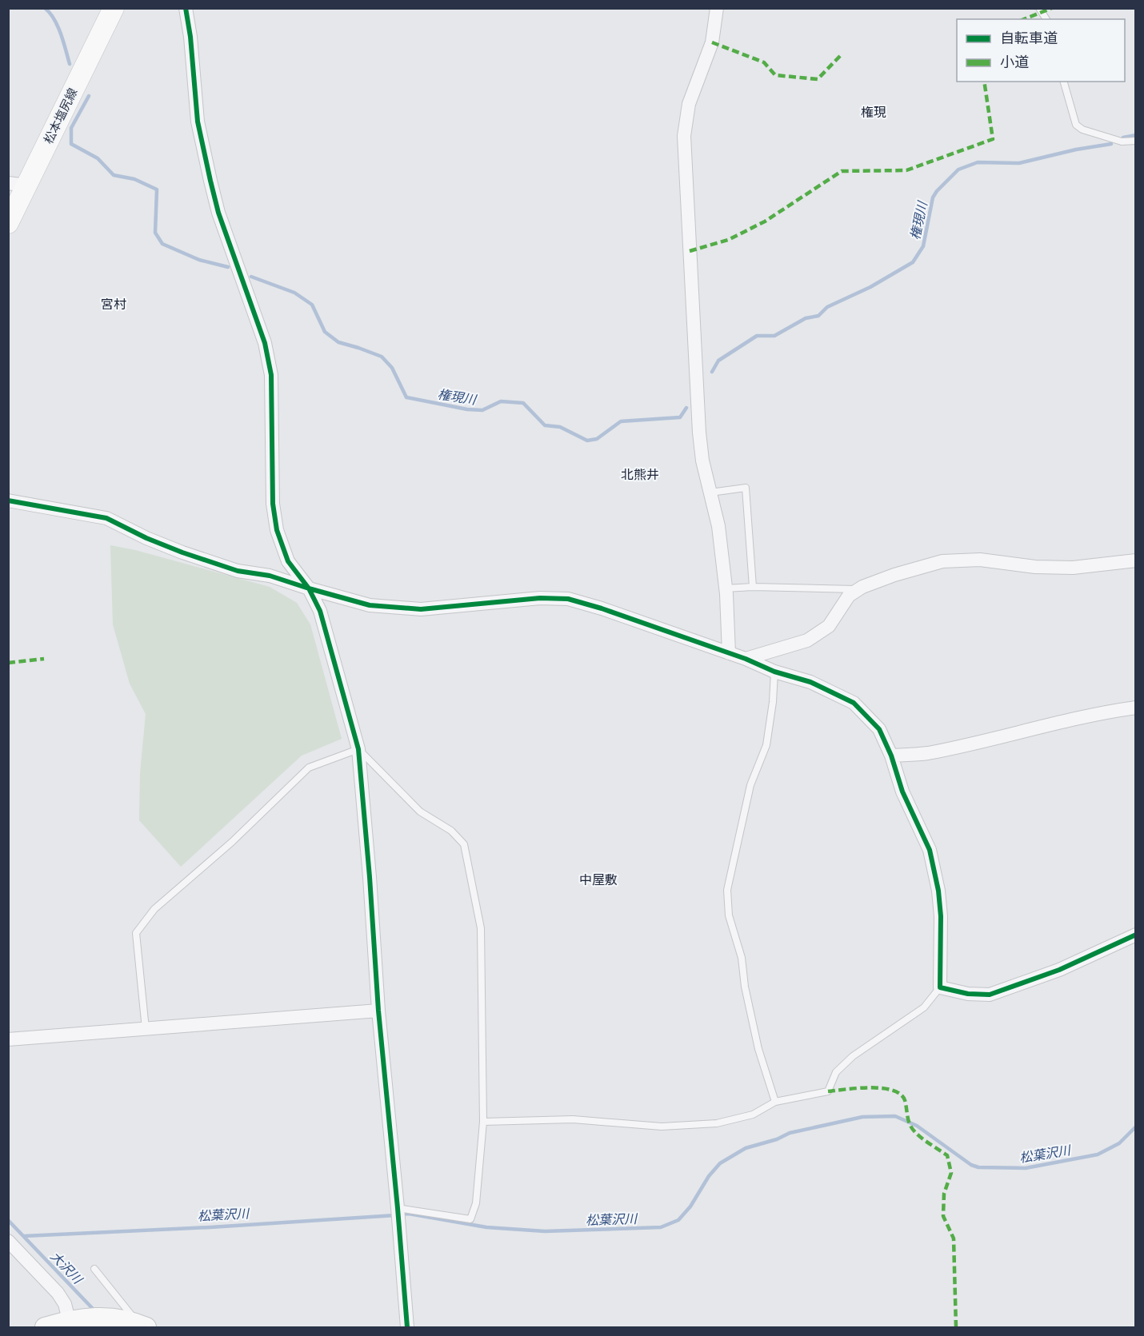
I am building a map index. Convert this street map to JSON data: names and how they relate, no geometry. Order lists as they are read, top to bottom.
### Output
{
  "streets": {
    "main road": ["松本塩尻線"]
  },
  "districts": [
    "権現",
    "宮村",
    "北熊井",
    "中屋敷"
  ],
  "water": ["権現川", "松葉沢川", "大沢川"],
  "legend": ["自転車道", "小道"]
}
